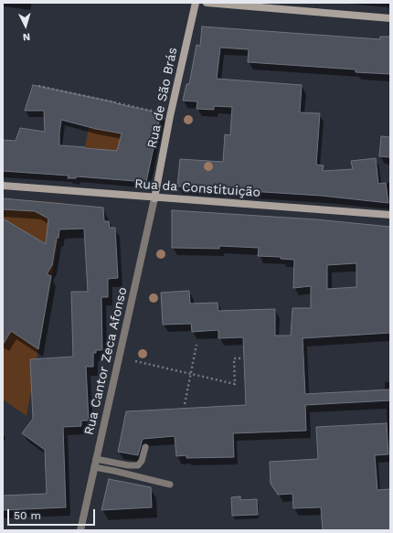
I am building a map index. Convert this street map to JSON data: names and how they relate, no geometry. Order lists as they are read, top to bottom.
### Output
{
  "streets": {
    "main road": ["Rua de São Brás", "Rua da Constituição"],
    "street": ["Rua Cantor Zeca Afonso"]
  },
  "crossings": [
    ["Rua de São Brás", "Rua da Constituição"],
    ["Rua de São Brás", "Rua Cantor Zeca Afonso"],
    ["Rua da Constituição", "Rua Cantor Zeca Afonso"]
  ],
  "scale_bar": "50 m",
  "north": "bottom"
}
